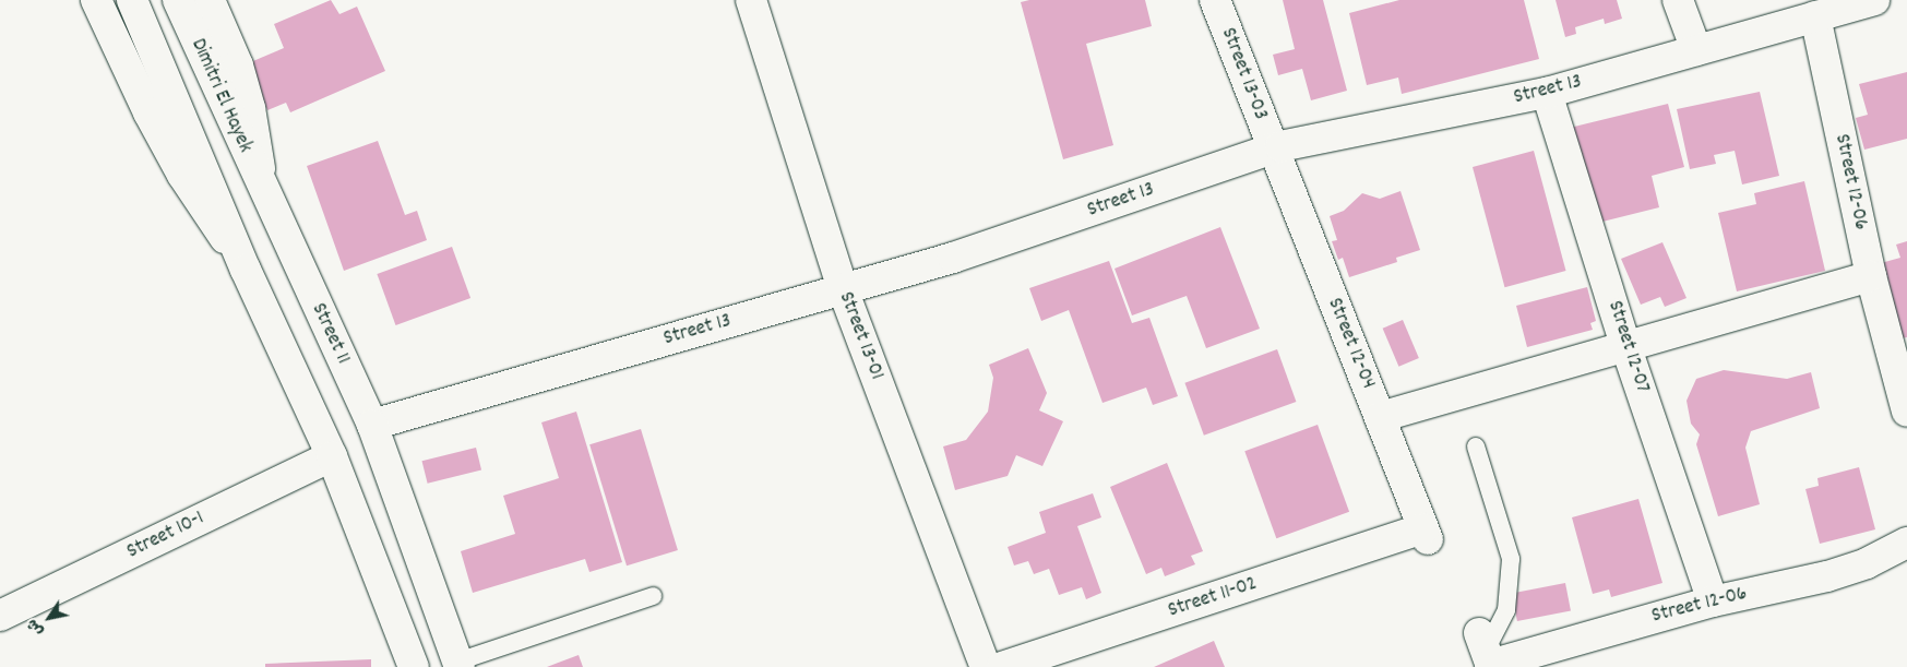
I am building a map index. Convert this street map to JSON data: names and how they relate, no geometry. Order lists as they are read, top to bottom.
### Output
{
  "streets": {
    "street": [
      "Street 13-03",
      "Street 13",
      "Dimitri El Hayek",
      "Street 12-06",
      "Street 11",
      "Street 13-01",
      "Street 12-04",
      "Street 12-07",
      "Street 10-1",
      "Street 11-02"
    ]
  },
  "crossings": [
    ["Street 13-03", "Street 13"],
    ["Street 13-03", "Street 12-04"],
    ["Street 13", "Street 12-06"],
    ["Street 13", "Street 11"],
    ["Street 13", "Street 13-01"],
    ["Street 13", "Street 12-04"],
    ["Street 13", "Street 12-07"],
    ["Dimitri El Hayek", "Street 11"],
    ["Street 12-06", "Street 12-07"],
    ["Street 12-04", "Street 11-02"]
  ],
  "north": "bottom left"
}
